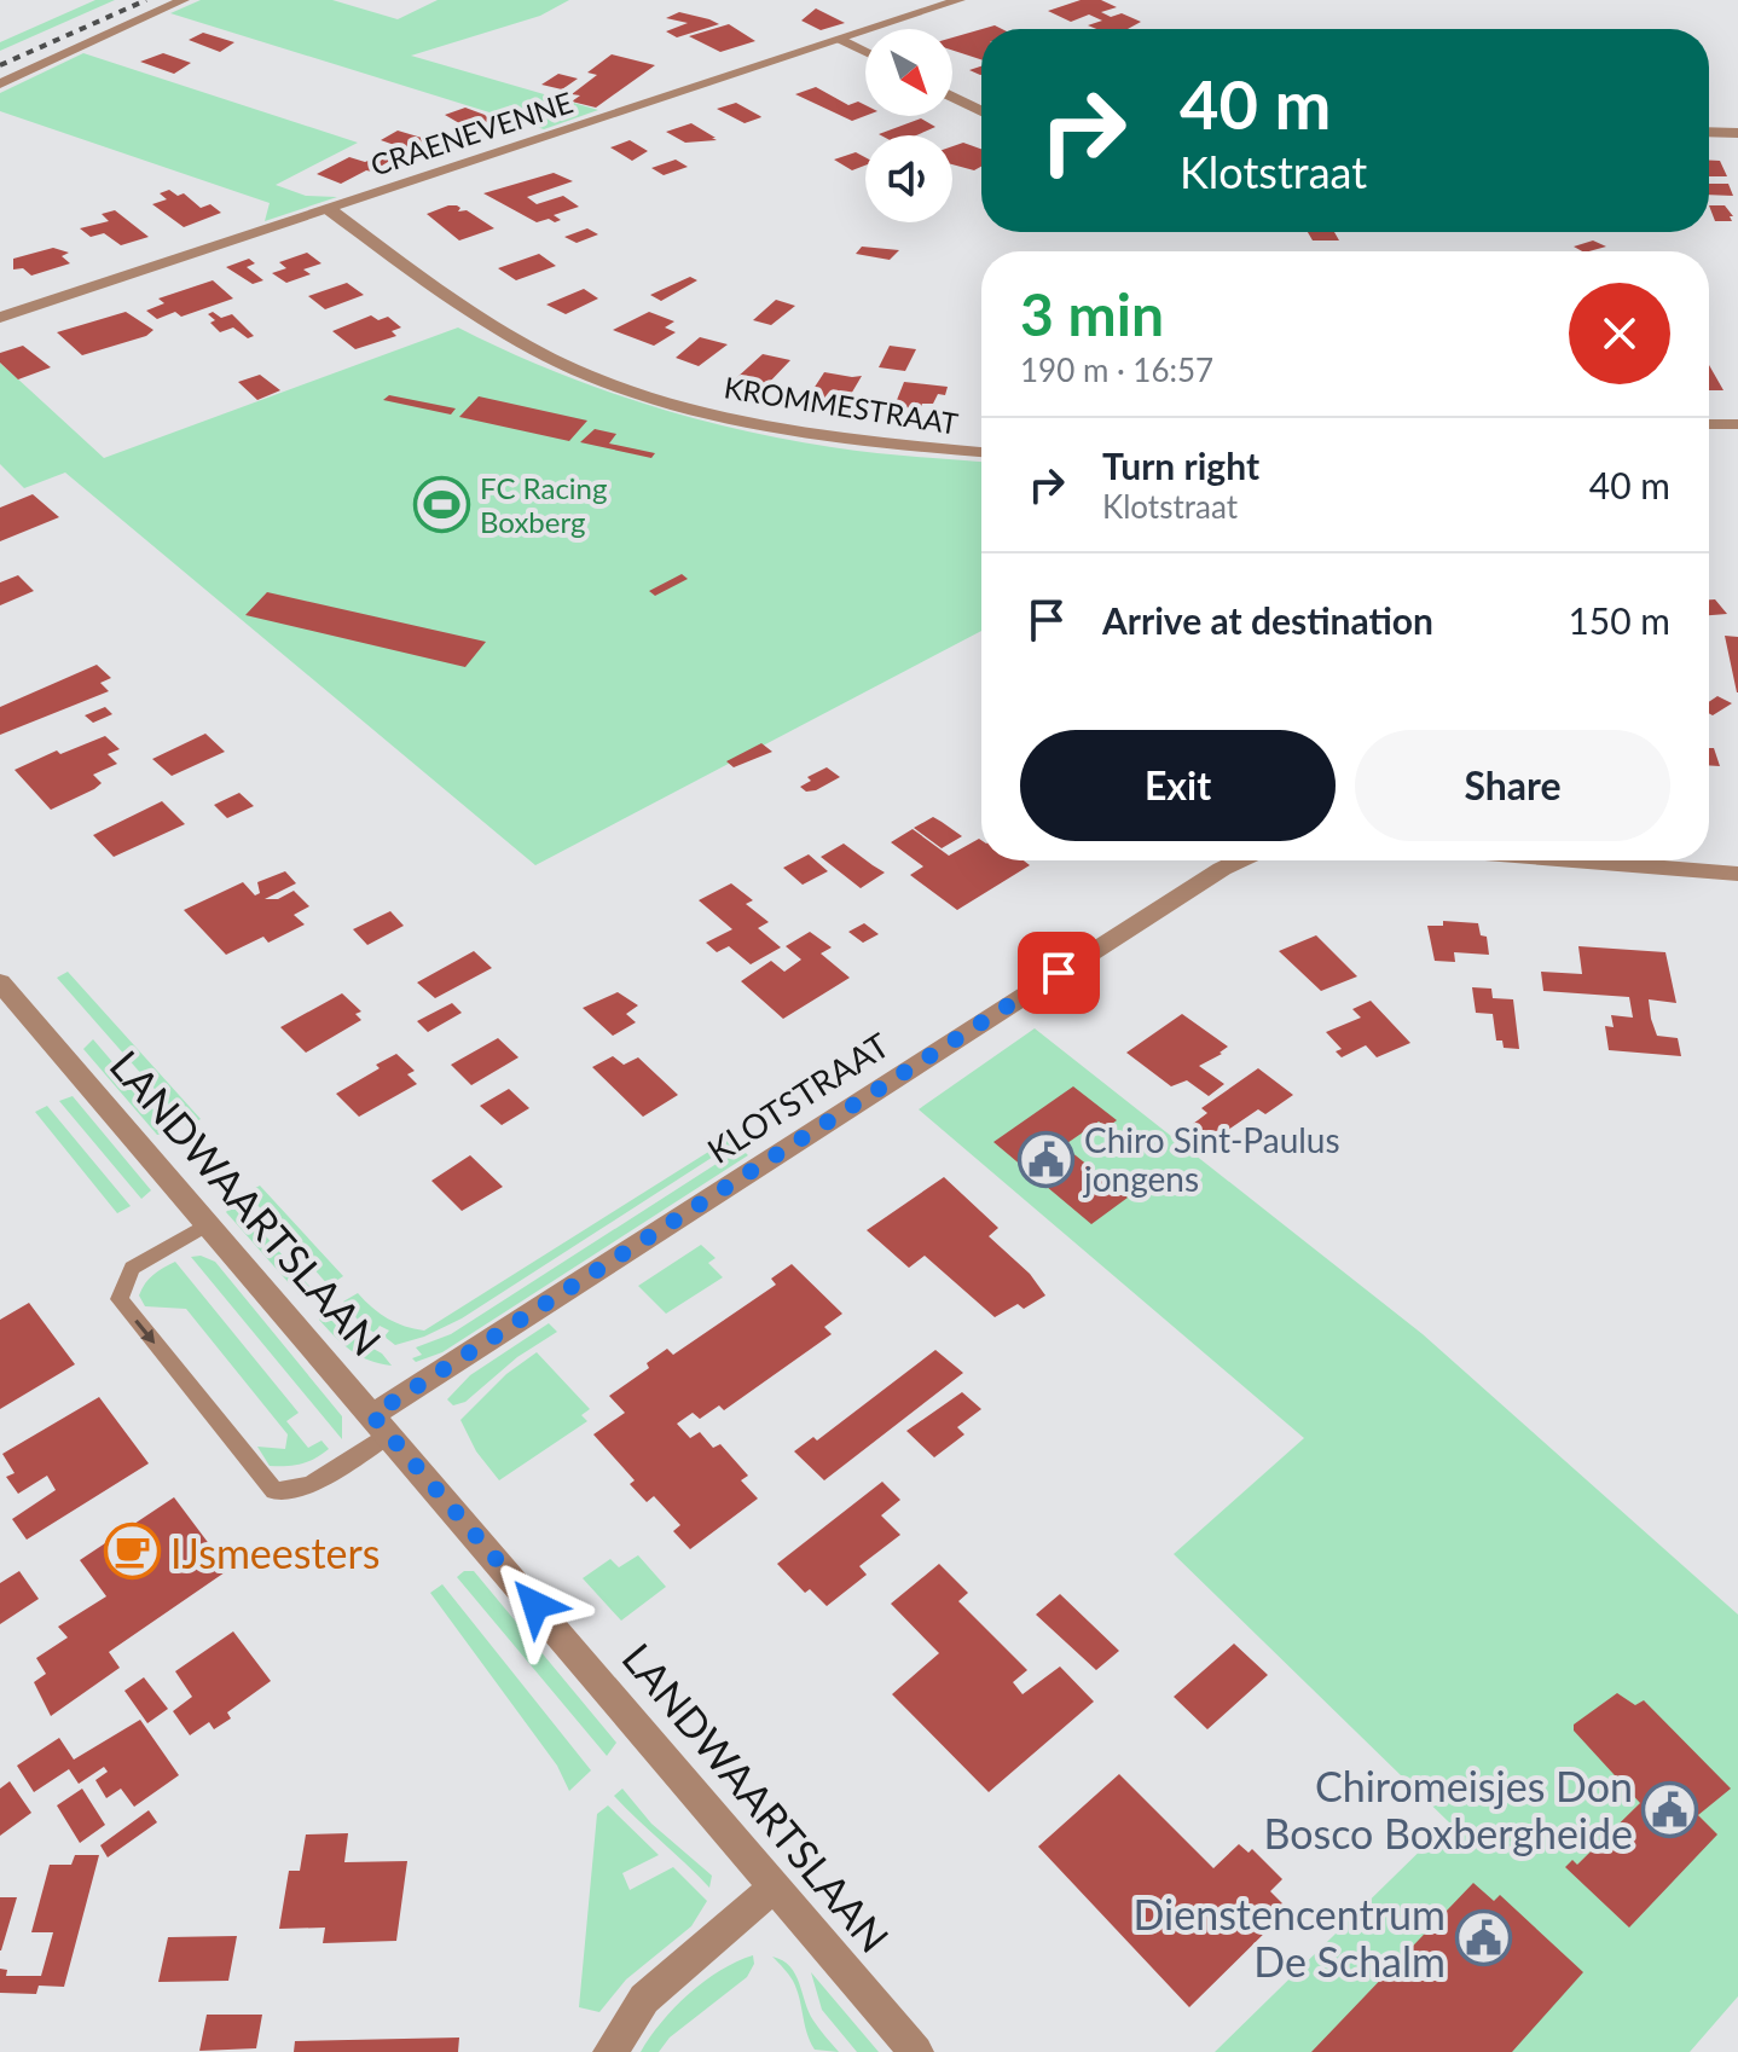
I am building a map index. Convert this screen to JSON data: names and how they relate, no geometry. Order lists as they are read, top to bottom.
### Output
{
  "streets": {
    "street": [
      "CRAENEVENNE",
      "KROMMESTRAAT",
      "KLOTSTRAAT",
      "LANDWAARTSLAAN"
    ]
  },
  "crossings": [
    ["CRAENEVENNE", "KROMMESTRAAT"],
    ["KLOTSTRAAT", "LANDWAARTSLAAN"]
  ],
  "places": {
    "sports": ["FC Racing Boxberg"],
    "public building": ["Chiro Sint-Paulus jongens", "Chiromeisjes Don Bosco Boxbergheide", "Dienstencentrum De Schalm"],
    "cafe": ["IJsmeesters"]
  },
  "north": "bottom right",
  "page": {
    "turn": ["40 m", "Klotstraat"],
    "heading": ["3 min", "190 m · 16:57"],
    "list": [
      {
        "name": "Turn right",
        "note": "Klotstraat",
        "value": "40 m"
      },
      {
        "name": "Arrive at destination",
        "value": "150 m"
      }
    ],
    "buttons": ["Exit", "Share"]
  }
}
